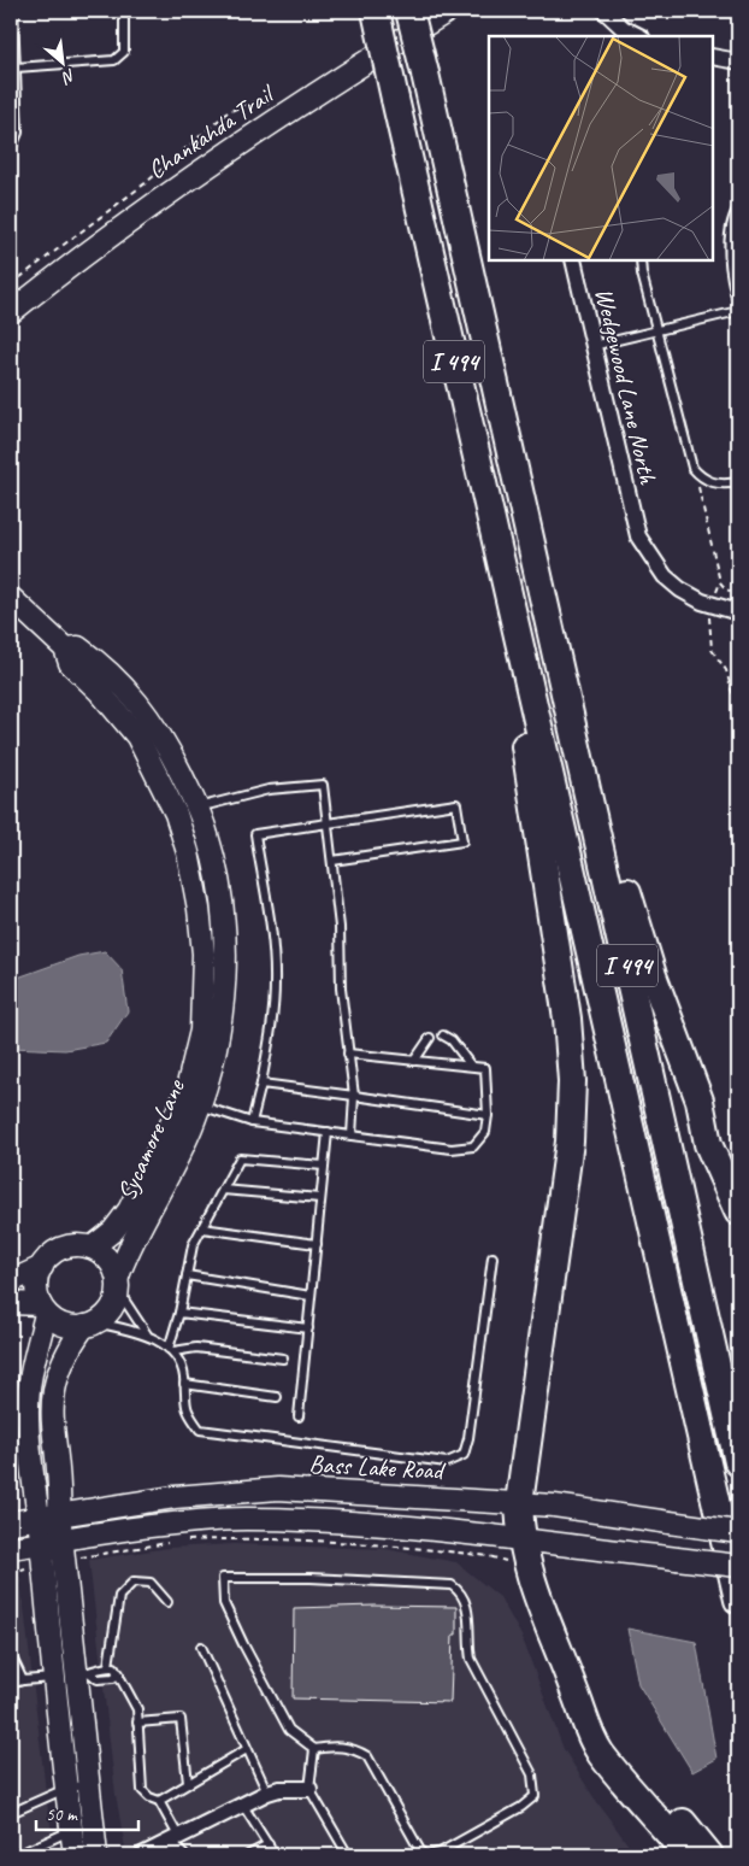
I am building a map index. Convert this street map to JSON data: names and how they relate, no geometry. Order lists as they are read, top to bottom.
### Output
{
  "streets": {
    "highway": ["I 494"],
    "street": [
      "Chankahda Trail",
      "Wedgewood Lane North",
      "Sycamore Lane",
      "Bass Lake Road"
    ]
  },
  "scale_bar": "50 m",
  "north": "bottom right"
}
